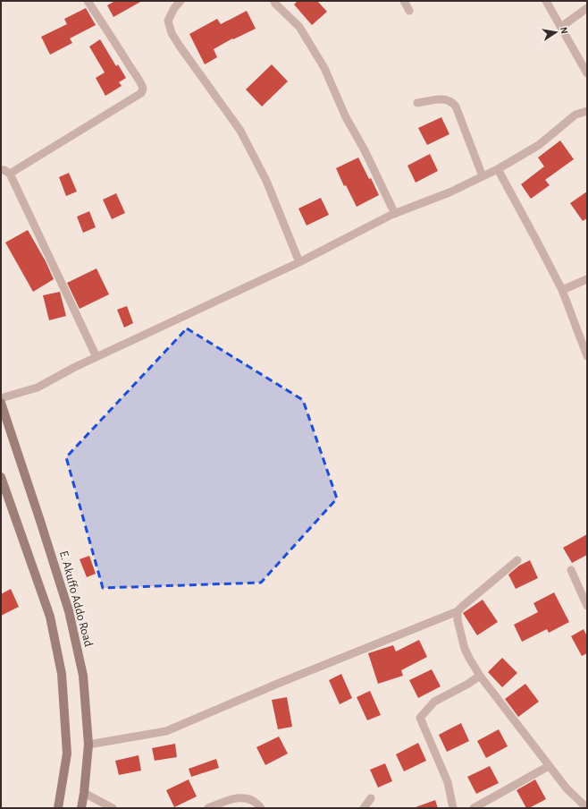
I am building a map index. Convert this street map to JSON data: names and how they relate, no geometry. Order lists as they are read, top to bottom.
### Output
{
  "streets": {
    "main road": ["E. Akuffo Addo Road"]
  },
  "north": "right"
}
